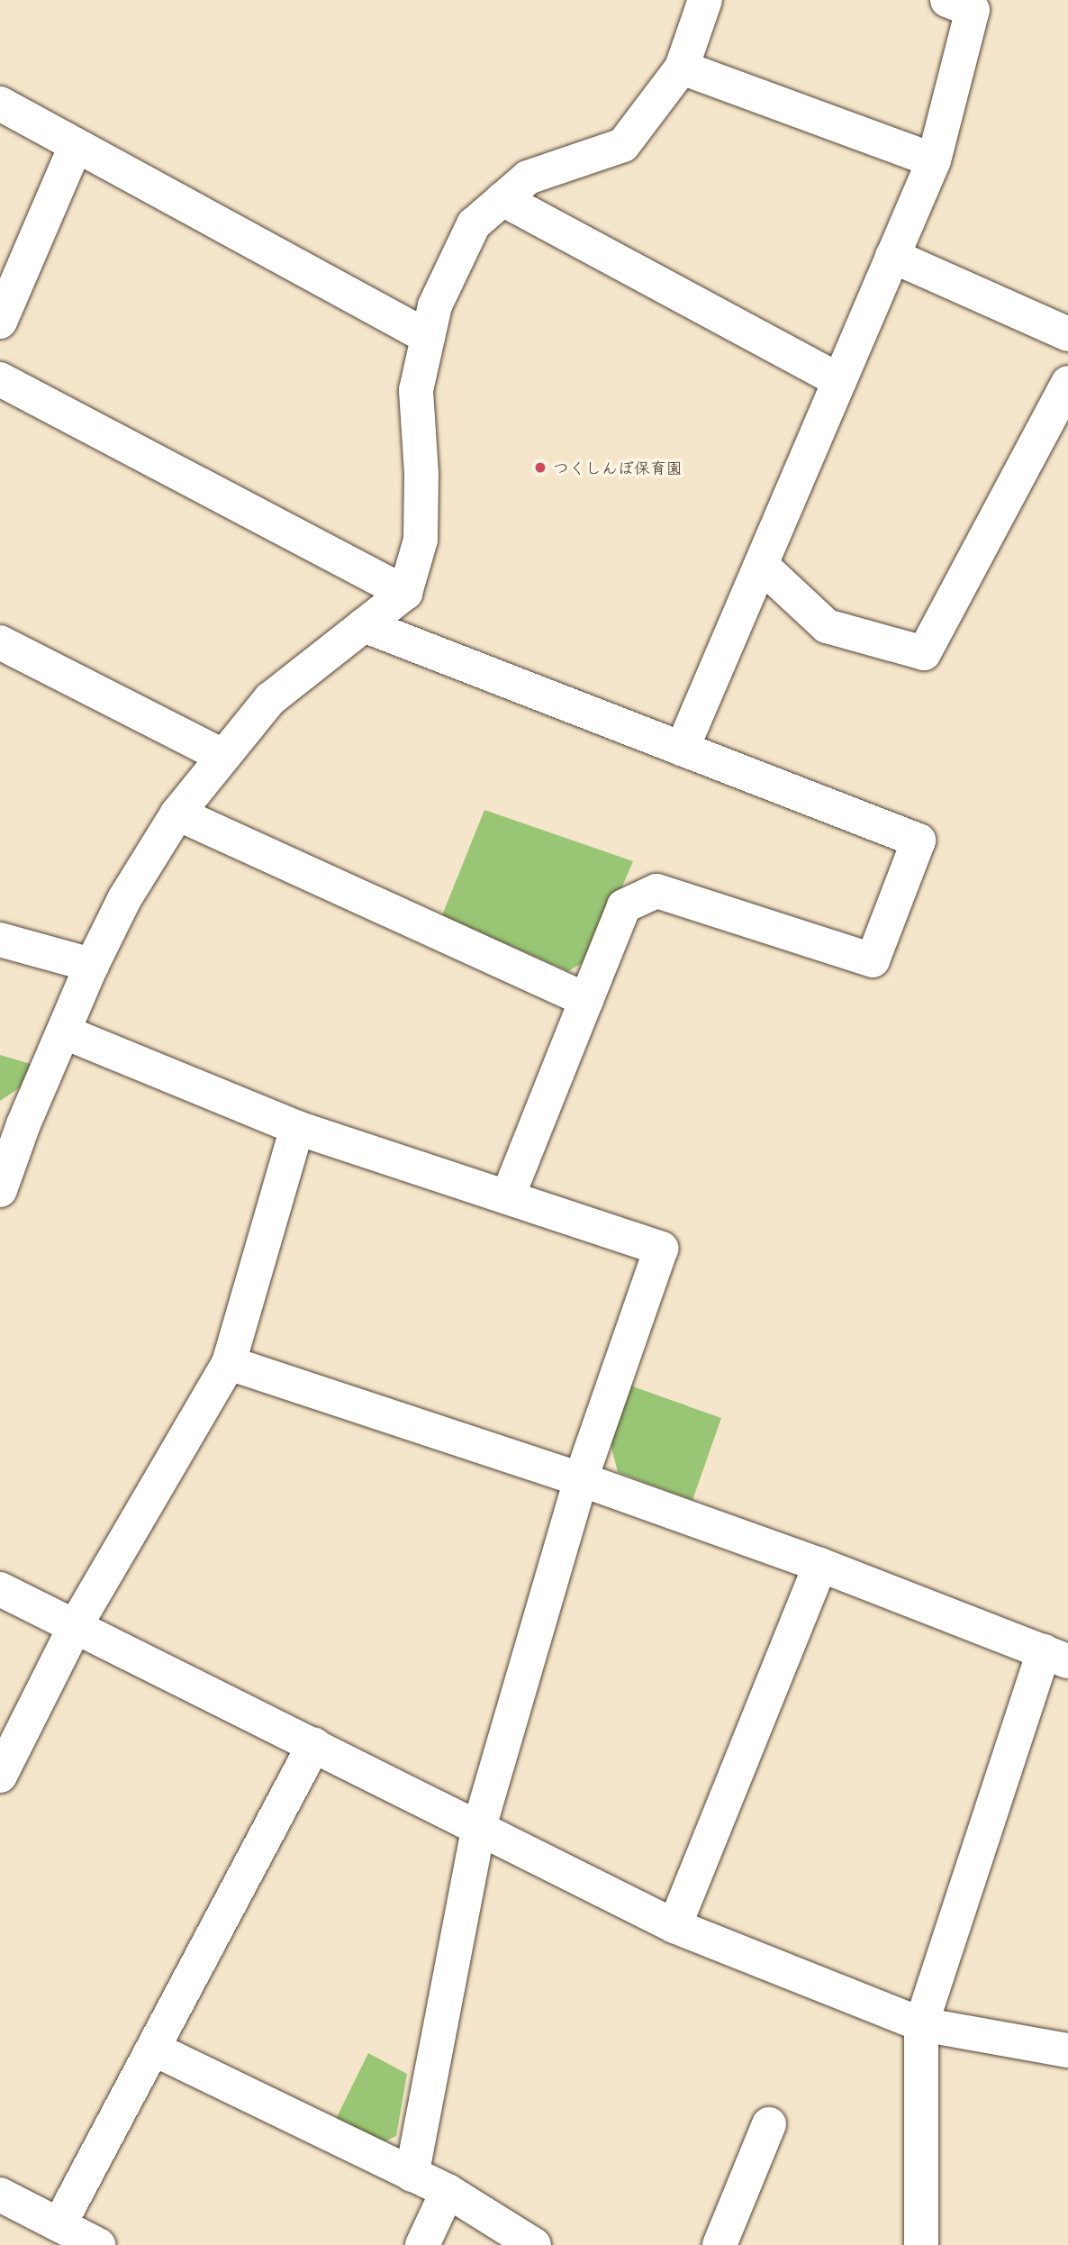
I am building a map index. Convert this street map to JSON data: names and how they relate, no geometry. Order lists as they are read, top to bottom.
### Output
{
  "places": ["つくしんぼ保育園"]
}
